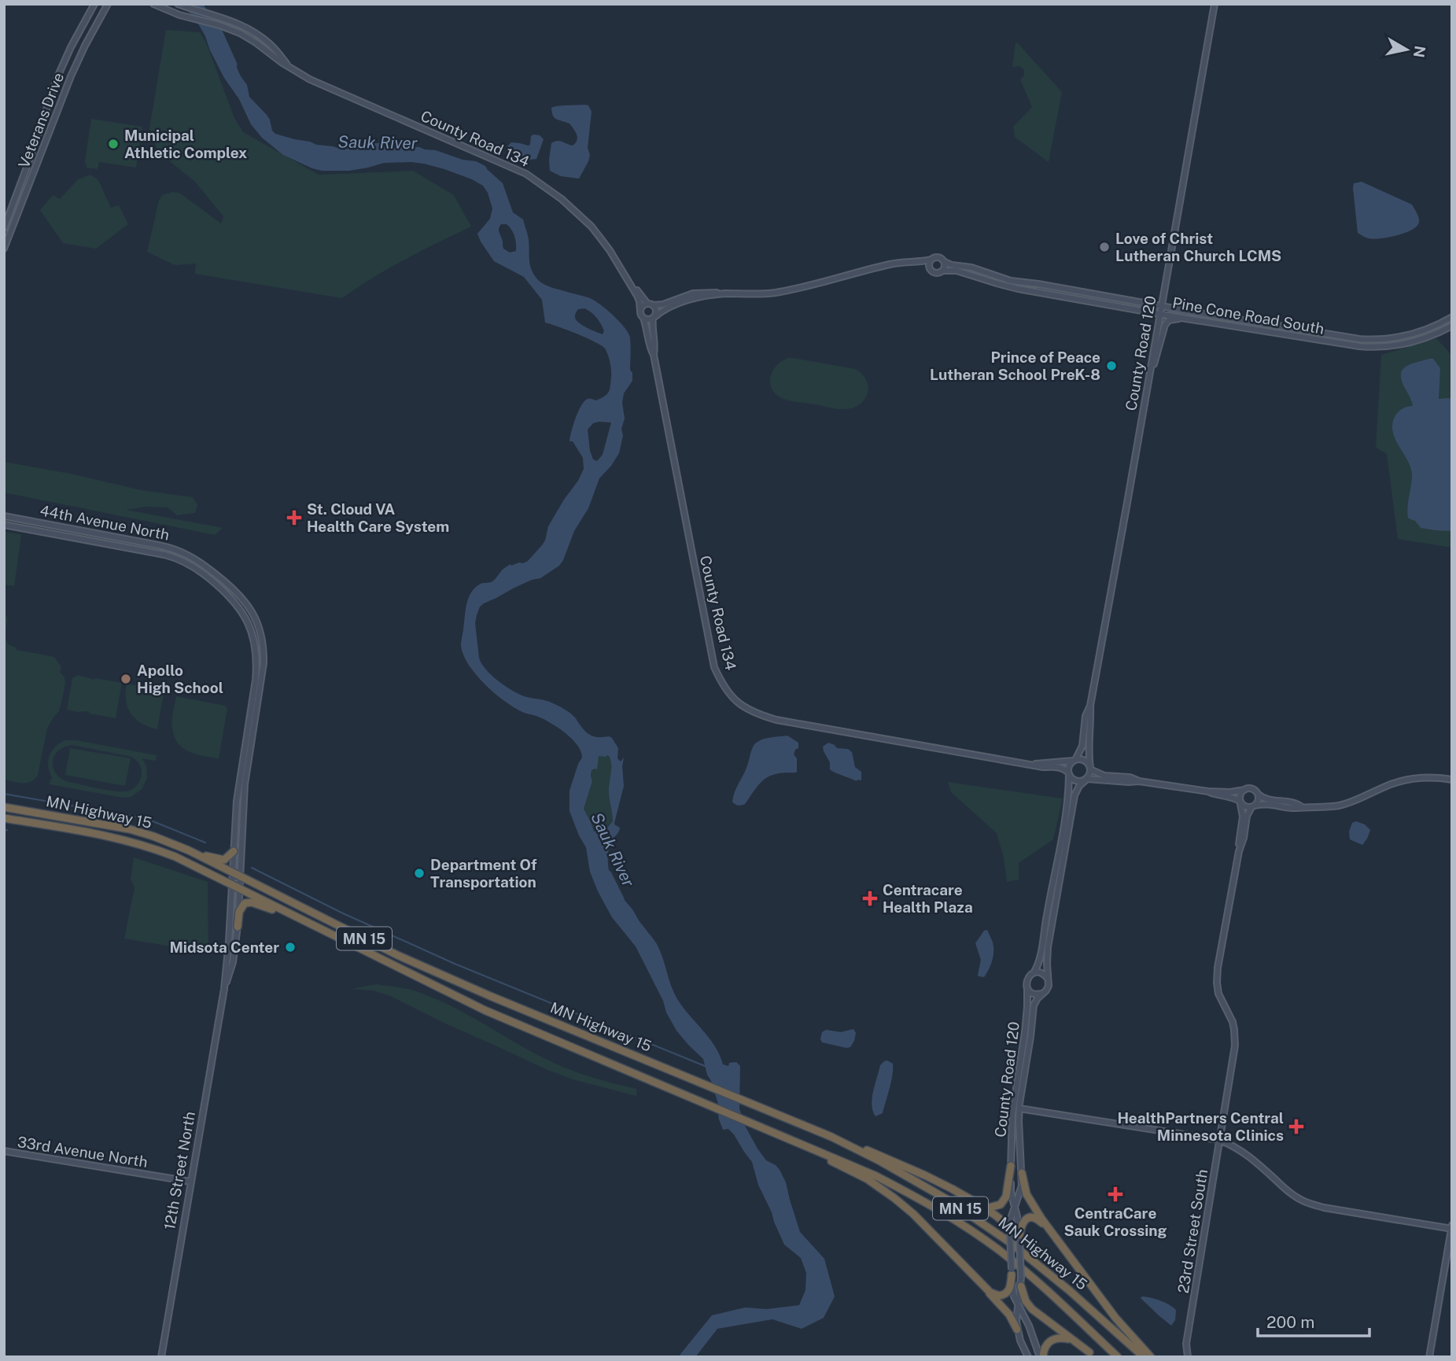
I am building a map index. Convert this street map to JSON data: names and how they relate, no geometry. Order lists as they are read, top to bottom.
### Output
{
  "streets": {
    "highway": ["MN Highway 15", "MN 15"],
    "street": [
      "Veterans Drive",
      "County Road 134",
      "Pine Cone Road South",
      "County Road 120",
      "44th Avenue North",
      "33rd Avenue North",
      "12th Street North",
      "23rd Street South"
    ]
  },
  "crossings": [
    ["County Road 134", "County Road 120"],
    ["Pine Cone Road South", "County Road 120"],
    ["MN Highway 15", "12th Street North"],
    ["33rd Avenue North", "12th Street North"]
  ],
  "water": ["Sauk River"],
  "places": {
    "other": [
      "Municipal Athletic Complex",
      "Love of Christ Lutheran Church LCMS",
      "Prince of Peace Lutheran School PreK-8",
      "Apollo High School",
      "Department Of Transportation",
      "Midsota Center"
    ],
    "health": [
      "St. Cloud VA Health Care System",
      "Centracare Health Plaza",
      "HealthPartners Central Minnesota Clinics",
      "CentraCare Sauk Crossing"
    ]
  },
  "scale_bar": "200 m",
  "north": "right"
}
